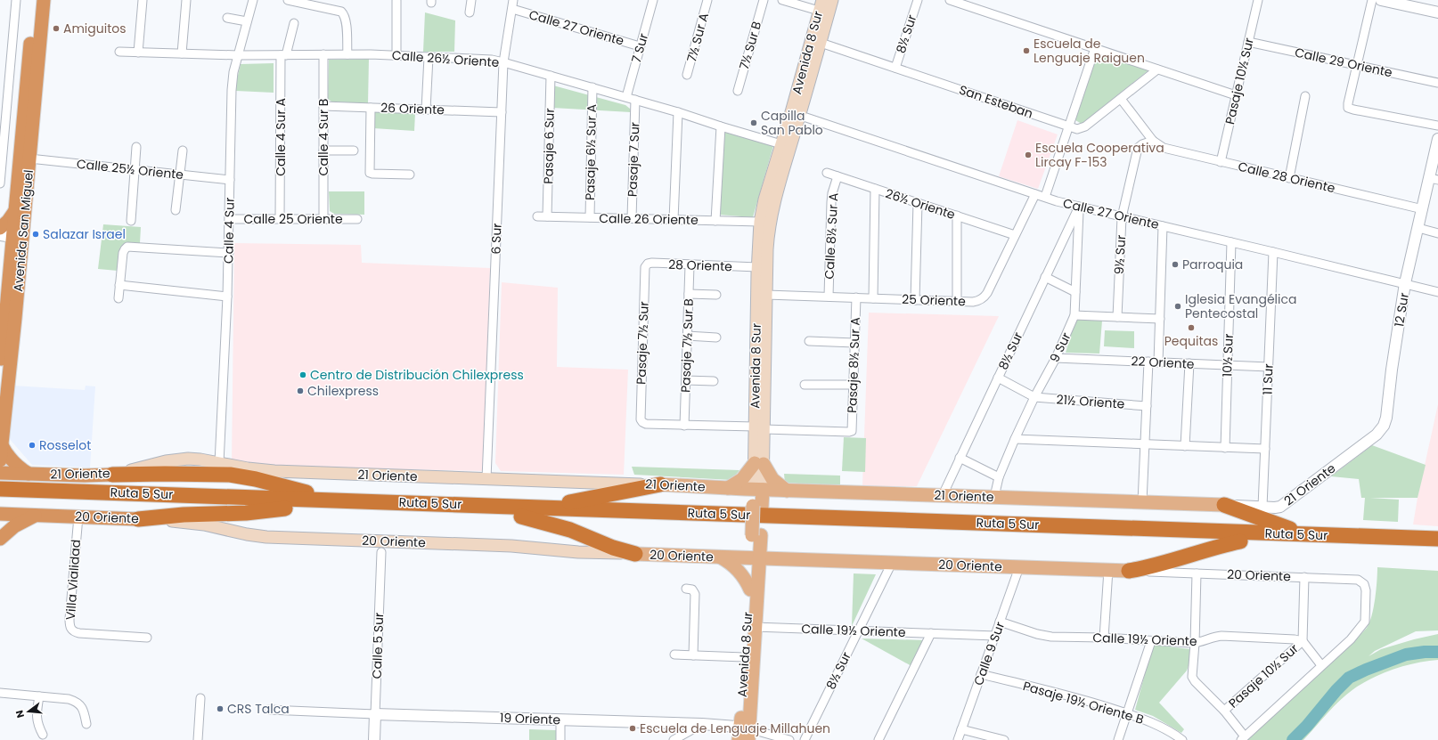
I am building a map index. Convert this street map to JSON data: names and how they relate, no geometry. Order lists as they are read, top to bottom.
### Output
{
  "streets": {
    "highway": [
      "Avenida San Miguel",
      "21 Oriente",
      "Ruta 5 Sur",
      "20 Oriente"
    ],
    "main road": ["Avenida 8 Sur"],
    "street": [
      "Calle 27 Oriente",
      "8½ Sur",
      "7½ Sur A",
      "7½ Sur B",
      "7 Sur",
      "Calle 26½ Oriente",
      "Calle 29 Oriente",
      "Pasaje 10½ Sur",
      "San Esteban",
      "26 Oriente",
      "Calle 4 Sur A",
      "Calle 4 Sur B",
      "Pasaje 6 Sur",
      "Pasaje 6½ Sur A",
      "Pasaje 7 Sur",
      "Calle 25½ Oriente",
      "Calle 28 Oriente",
      "26½ Oriente",
      "Calle 25 Oriente",
      "Calle 26 Oriente",
      "Calle 4 Sur",
      "Calle 8½ Sur A",
      "6 Sur",
      "9½ Sur",
      "28 Oriente",
      "25 Oriente",
      "12 Sur",
      "Pasaje 7½ Sur",
      "Pasaje 7½ Sur B",
      "9 Sur",
      "10½ Sur",
      "22 Oriente",
      "Pasaje 8½ Sur A",
      "11 Sur",
      "21½ Oriente",
      "Villa Vialidad",
      "Calle 19½ Oriente",
      "Calle 5 Sur",
      "Calle 9 Sur",
      "Pasaje 19½ Oriente B",
      "19 Oriente"
    ]
  },
  "crossings": [
    ["Calle 27 Oriente", "8½ Sur"],
    ["Calle 27 Oriente", "7 Sur"],
    ["Calle 27 Oriente", "Avenida 8 Sur"],
    ["Calle 27 Oriente", "6 Sur"],
    ["Calle 27 Oriente", "9½ Sur"],
    ["Calle 27 Oriente", "25 Oriente"],
    ["Calle 27 Oriente", "12 Sur"],
    ["Calle 27 Oriente", "9 Sur"],
    ["Calle 27 Oriente", "10½ Sur"],
    ["Calle 27 Oriente", "11 Sur"],
    ["8½ Sur", "San Esteban"],
    ["8½ Sur", "9 Sur"],
    ["8½ Sur", "21 Oriente"],
    ["8½ Sur", "20 Oriente"],
    ["8½ Sur", "Calle 19½ Oriente"],
    ["7 Sur", "Calle 26½ Oriente"],
    ["Avenida 8 Sur", "Calle 26½ Oriente"],
    ["Avenida 8 Sur", "San Esteban"],
    ["Avenida 8 Sur", "Calle 26 Oriente"],
    ["Avenida 8 Sur", "28 Oriente"],
    ["Avenida 8 Sur", "25 Oriente"],
    ["Avenida 8 Sur", "Pasaje 8½ Sur A"],
    ["Avenida 8 Sur", "21 Oriente"],
    ["Avenida 8 Sur", "20 Oriente"],
    ["Avenida 8 Sur", "Calle 19½ Oriente"],
    ["Avenida 8 Sur", "19 Oriente"],
    ["Calle 26½ Oriente", "Calle 4 Sur A"],
    ["Calle 26½ Oriente", "Calle 4 Sur B"],
    ["Calle 26½ Oriente", "Pasaje 6 Sur"],
    ["Calle 26½ Oriente", "Pasaje 6½ Sur A"],
    ["Calle 26½ Oriente", "Pasaje 7 Sur"],
    ["Calle 26½ Oriente", "Calle 4 Sur"],
    ["Calle 26½ Oriente", "6 Sur"],
    ["Calle 29 Oriente", "Pasaje 10½ Sur"],
    ["Pasaje 10½ Sur", "Calle 28 Oriente"],
    ["Pasaje 10½ Sur", "20 Oriente"],
    ["Pasaje 10½ Sur", "Calle 19½ Oriente"],
    ["26 Oriente", "Calle 4 Sur B"],
    ["26 Oriente", "6 Sur"],
    ["Calle 4 Sur A", "Calle 25 Oriente"],
    ["Calle 4 Sur B", "Calle 25 Oriente"],
    ["Pasaje 6 Sur", "Calle 26 Oriente"],
    ["Pasaje 6½ Sur A", "Calle 26 Oriente"],
    ["Pasaje 7 Sur", "Calle 26 Oriente"],
    ["Calle 25½ Oriente", "Avenida San Miguel"],
    ["Calle 25½ Oriente", "Calle 4 Sur"],
    ["Calle 28 Oriente", "9½ Sur"],
    ["Calle 28 Oriente", "12 Sur"],
    ["26½ Oriente", "Calle 8½ Sur A"],
    ["26½ Oriente", "25 Oriente"],
    ["Calle 25 Oriente", "Calle 4 Sur"],
    ["Calle 4 Sur", "21 Oriente"],
    ["Calle 8½ Sur A", "25 Oriente"],
    ["6 Sur", "21 Oriente"],
    ["28 Oriente", "Pasaje 7½ Sur"],
    ["28 Oriente", "Pasaje 7½ Sur B"],
    ["25 Oriente", "Pasaje 8½ Sur A"],
    ["12 Sur", "21 Oriente"],
    ["Pasaje 7½ Sur", "Pasaje 7½ Sur B"],
    ["9 Sur", "22 Oriente"],
    ["9 Sur", "21½ Oriente"],
    ["9 Sur", "21 Oriente"],
    ["10½ Sur", "22 Oriente"],
    ["22 Oriente", "11 Sur"],
    ["11 Sur", "21 Oriente"],
    ["20 Oriente", "Villa Vialidad"],
    ["20 Oriente", "Calle 9 Sur"],
    ["Calle 19½ Oriente", "Calle 9 Sur"],
    ["Calle 5 Sur", "19 Oriente"],
    ["Calle 9 Sur", "Pasaje 19½ Oriente B"]
  ],
  "places": [
    "Amiguitos",
    "Escuela de Lenguaje Raiguen",
    "Capilla San Pablo",
    "Escuela Cooperativa Lircay F-153",
    "Salazar Israel",
    "Parroquia",
    "Iglesia Evangélica Pentecostal",
    "Pequitas",
    "Centro de Distribución Chilexpress",
    "Chilexpress",
    "Rosselot",
    "CRS Talca",
    "Escuela de Lenguaje Millahuen"
  ],
  "north": "left"
}
